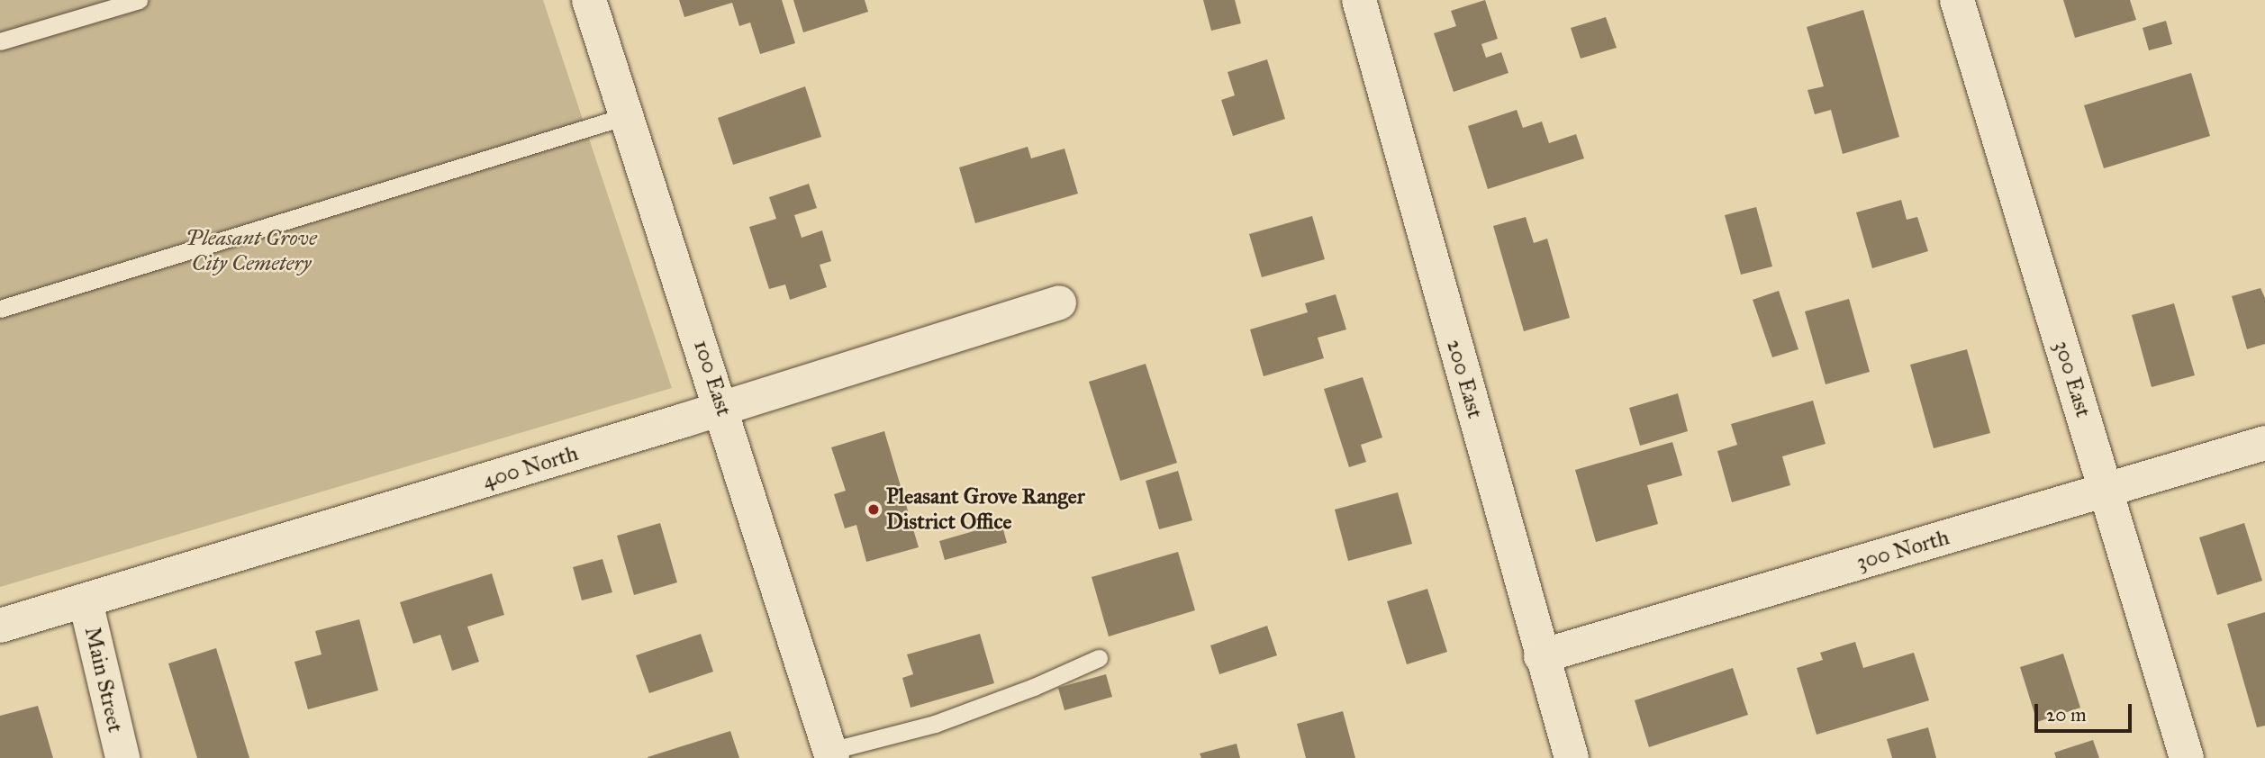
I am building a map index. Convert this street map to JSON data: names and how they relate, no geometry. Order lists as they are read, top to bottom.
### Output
{
  "streets": {
    "street": [
      "100 East",
      "200 East",
      "300 East",
      "400 North",
      "300 North",
      "Main Street"
    ]
  },
  "crossings": [
    ["100 East", "400 North"],
    ["200 East", "300 North"],
    ["300 East", "300 North"],
    ["400 North", "Main Street"]
  ],
  "parks": ["Pleasant Grove City Cemetery"],
  "places": ["Pleasant Grove Ranger District Office"],
  "scale_bar": "20 m"
}
